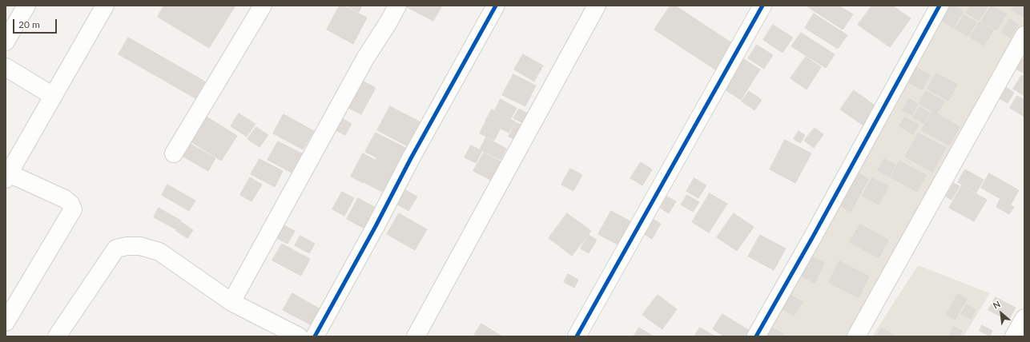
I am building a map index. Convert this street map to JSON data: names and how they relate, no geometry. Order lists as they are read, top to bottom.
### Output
{
  "scale_bar": "20 m",
  "north": "top left"
}
